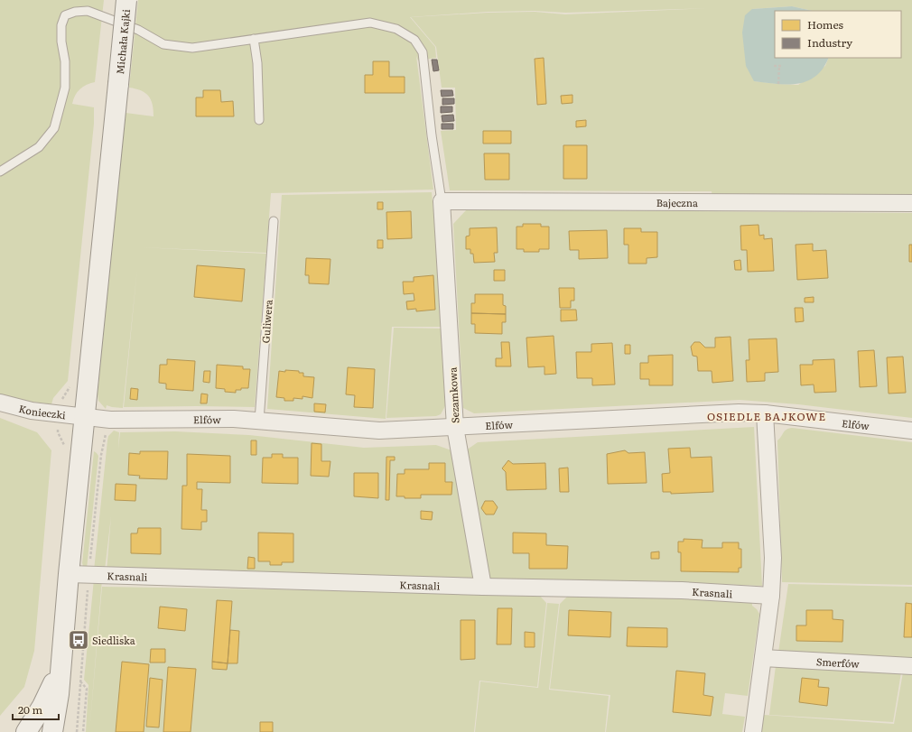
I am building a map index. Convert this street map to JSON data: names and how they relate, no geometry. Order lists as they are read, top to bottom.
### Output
{
  "streets": {
    "street": [
      "Michała Kajki",
      "Bajeczna",
      "Sezamkowa",
      "Konieczki",
      "Elfów",
      "Krasnali",
      "Smerfów"
    ],
    "lane": ["Guliwera"]
  },
  "crossings": [
    ["Michała Kajki", "Konieczki"],
    ["Michała Kajki", "Elfów"],
    ["Michała Kajki", "Krasnali"],
    ["Bajeczna", "Sezamkowa"],
    ["Guliwera", "Elfów"],
    ["Sezamkowa", "Elfów"],
    ["Sezamkowa", "Krasnali"],
    ["Konieczki", "Elfów"]
  ],
  "districts": ["OSIEDLE BAJKOWE"],
  "places": {
    "bus stop": ["Siedliska"]
  },
  "legend": ["Homes", "Industry"],
  "scale_bar": "20 m"
}
